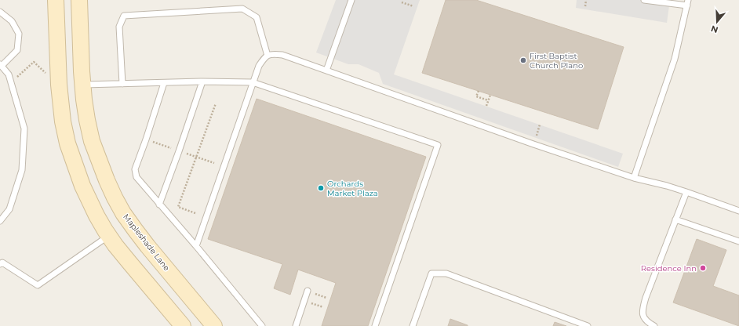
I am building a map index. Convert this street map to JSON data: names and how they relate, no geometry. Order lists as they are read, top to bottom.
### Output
{
  "streets": {
    "main road": ["Mapleshade Lane"]
  },
  "places": ["First Baptist Church Plano", "Orchards Market Plaza", "Residence Inn"],
  "north": "bottom"
}
